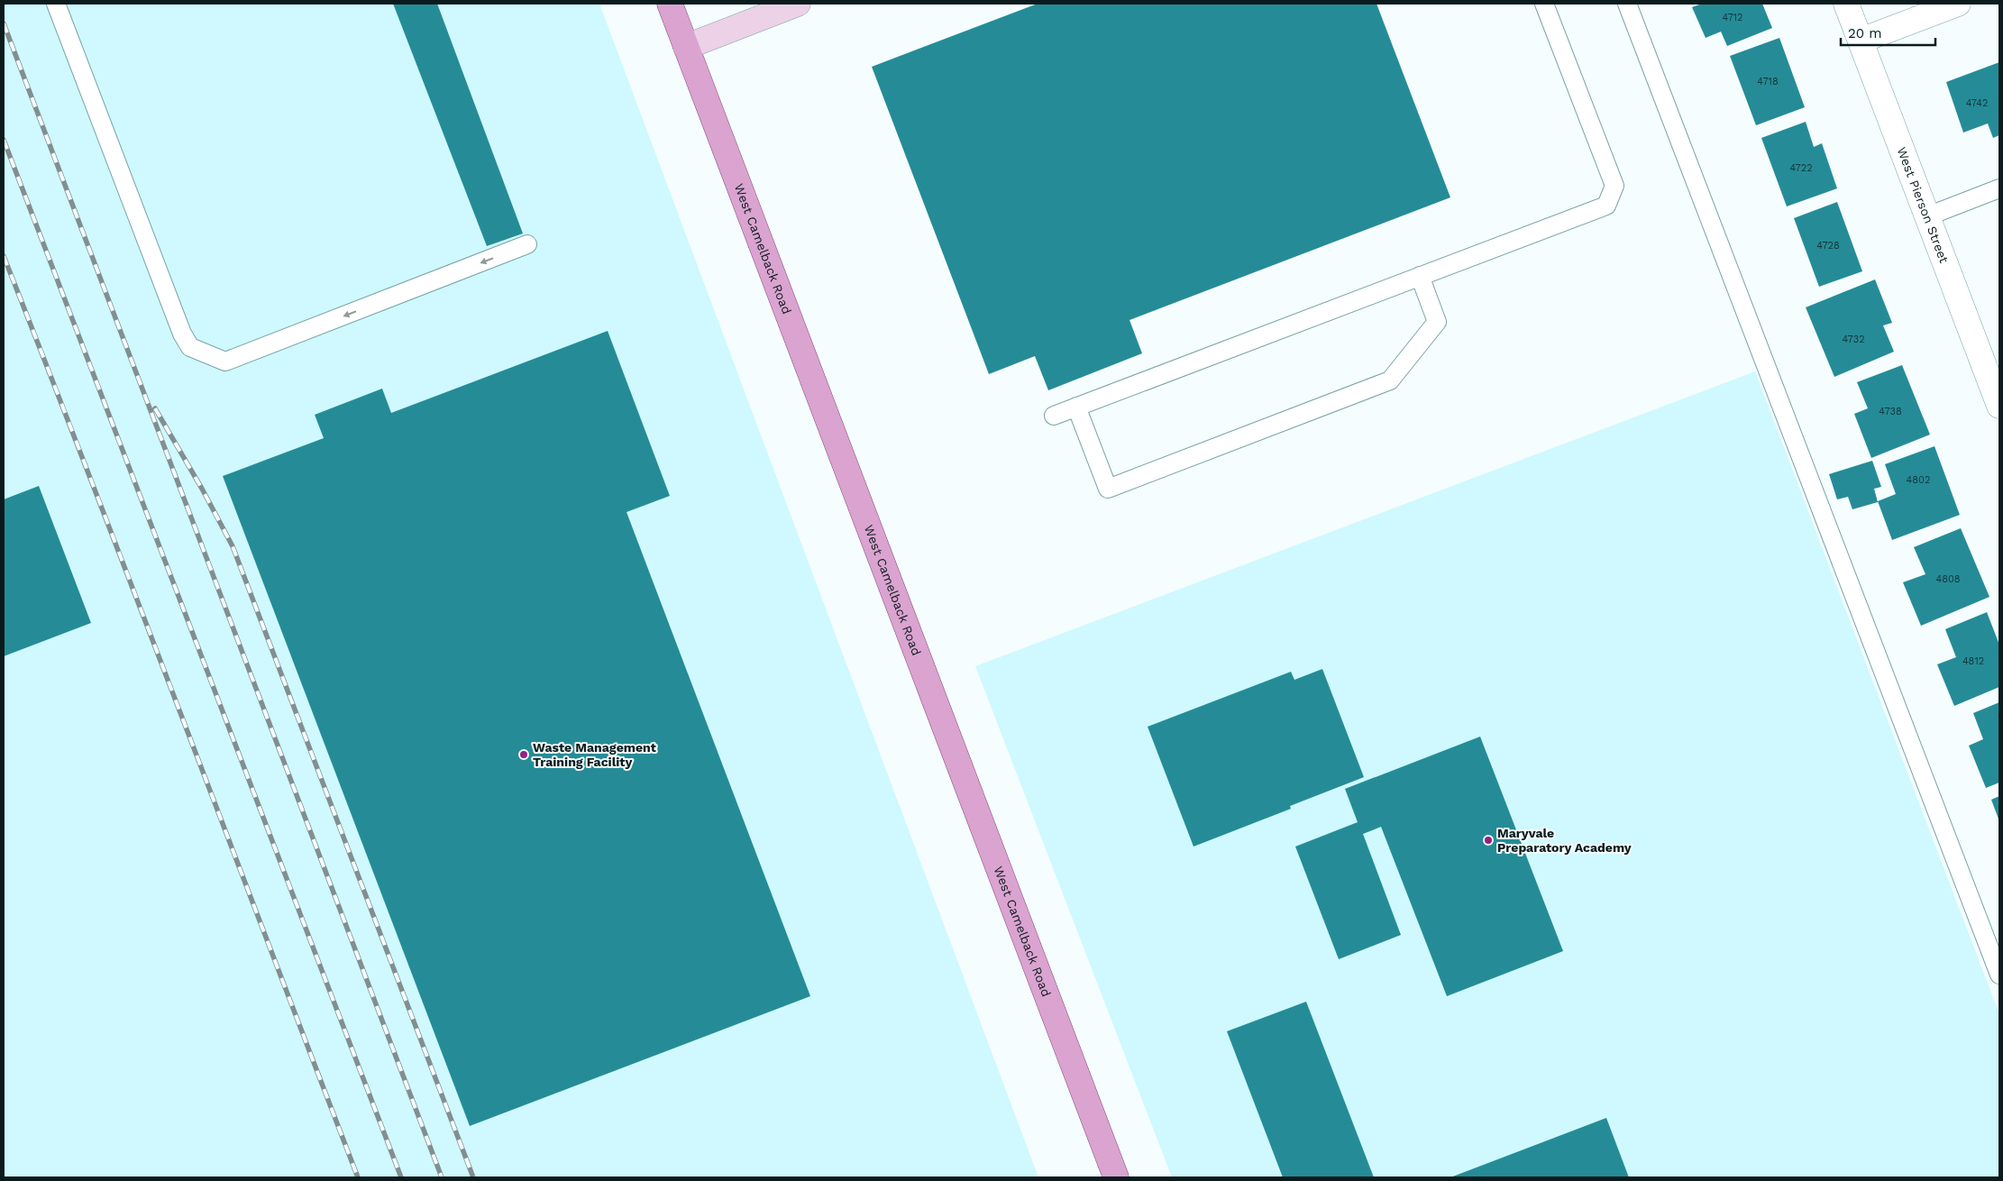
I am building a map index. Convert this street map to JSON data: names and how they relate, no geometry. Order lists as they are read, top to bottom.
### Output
{
  "streets": {
    "main road": ["West Camelback Road"],
    "street": ["West Pierson Street"]
  },
  "places": ["Waste Management Training Facility", "Maryvale Preparatory Academy"],
  "house_numbers": [
    "4712",
    "4718",
    "4742",
    "4722",
    "4728",
    "4732",
    "4738",
    "4802",
    "4808",
    "4812"
  ],
  "scale_bar": "20 m"
}
